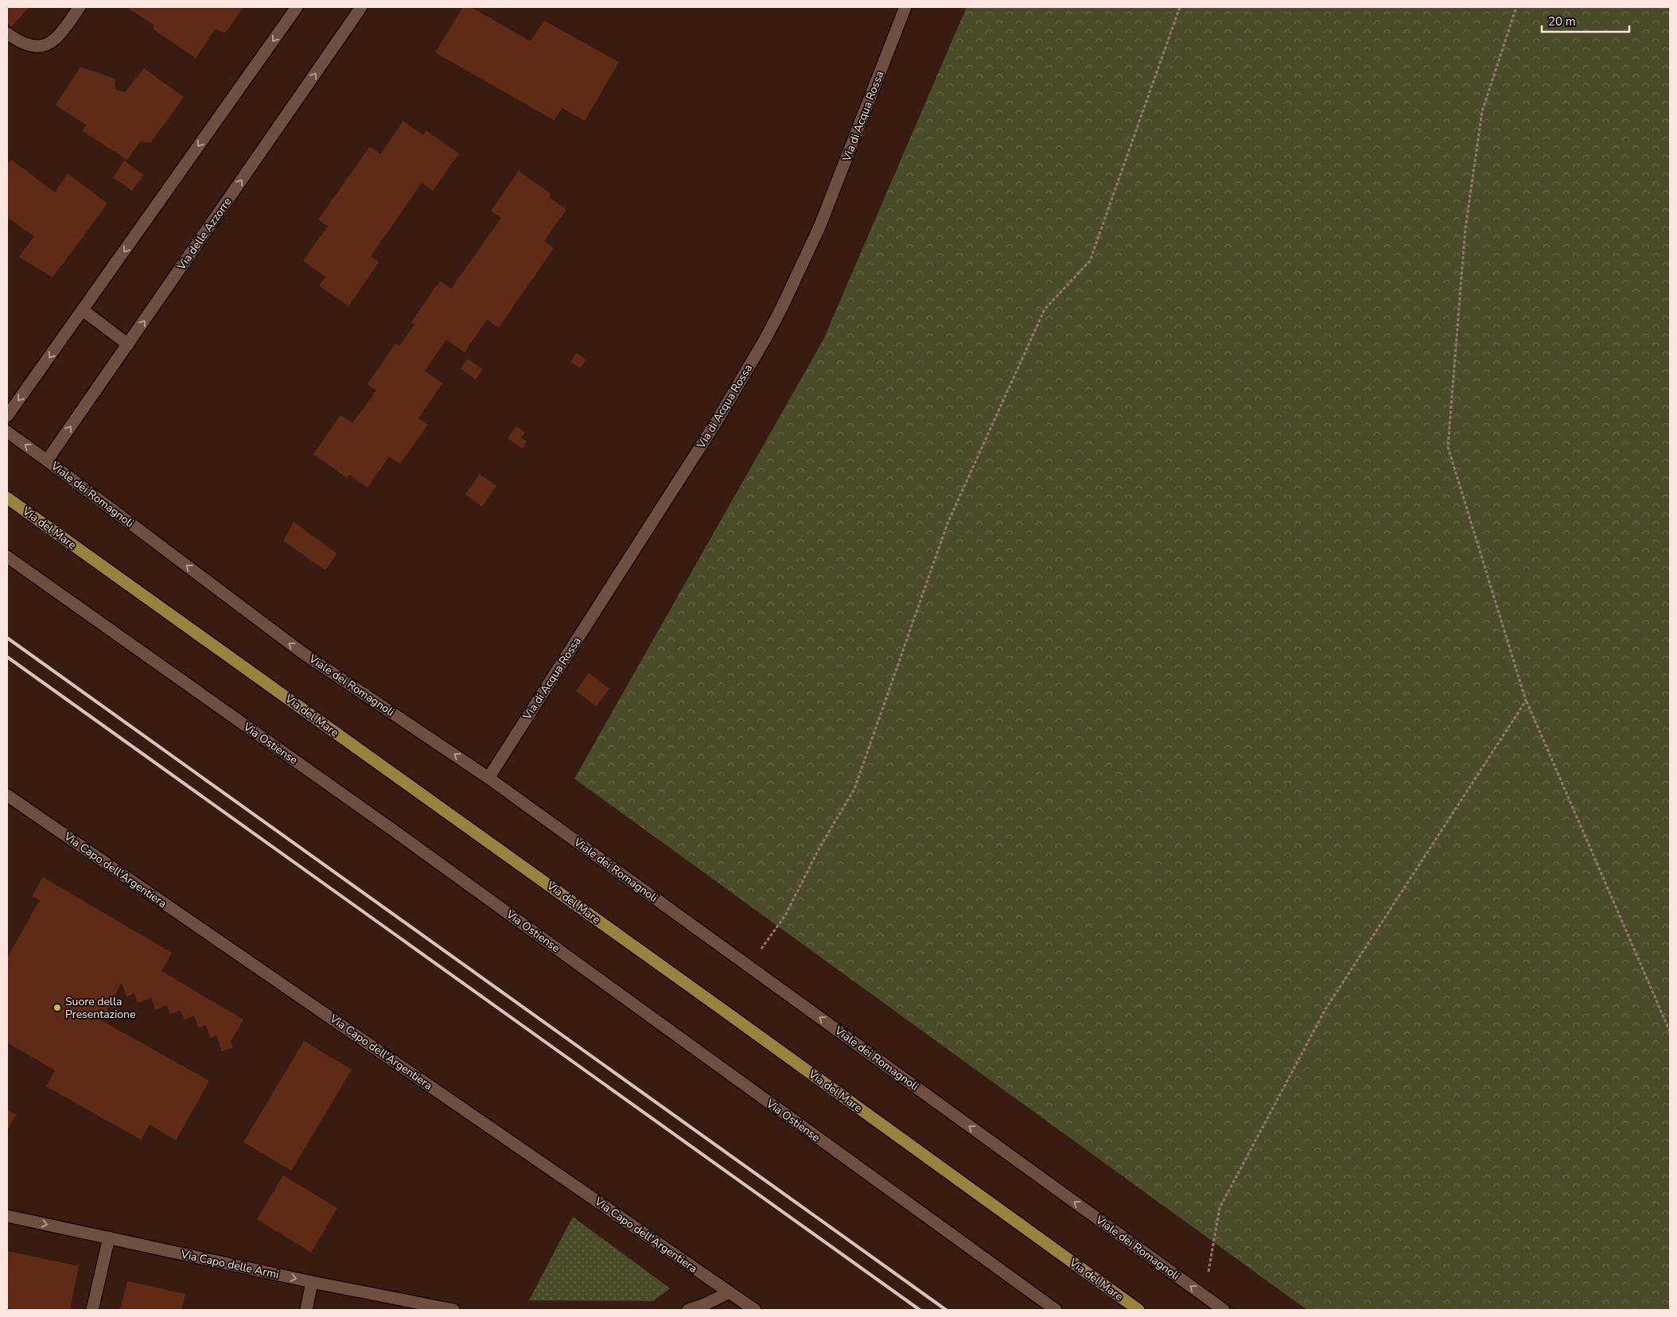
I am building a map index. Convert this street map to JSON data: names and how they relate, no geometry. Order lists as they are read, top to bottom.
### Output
{
  "streets": {
    "main road": ["Via del Mare"],
    "street": [
      "Via di Acqua Rossa",
      "Via delle Azzorre",
      "Viale dei Romagnoli",
      "Via Ostiense",
      "Via Capo dell'Argentiera",
      "Via Capo delle Armi"
    ]
  },
  "crossings": [
    ["Via di Acqua Rossa", "Viale dei Romagnoli"],
    ["Via delle Azzorre", "Viale dei Romagnoli"]
  ],
  "one_way": ["Viale dei Romagnoli", "Via Capo delle Armi"],
  "places": ["Suore della Presentazione"],
  "scale_bar": "20 m"
}
